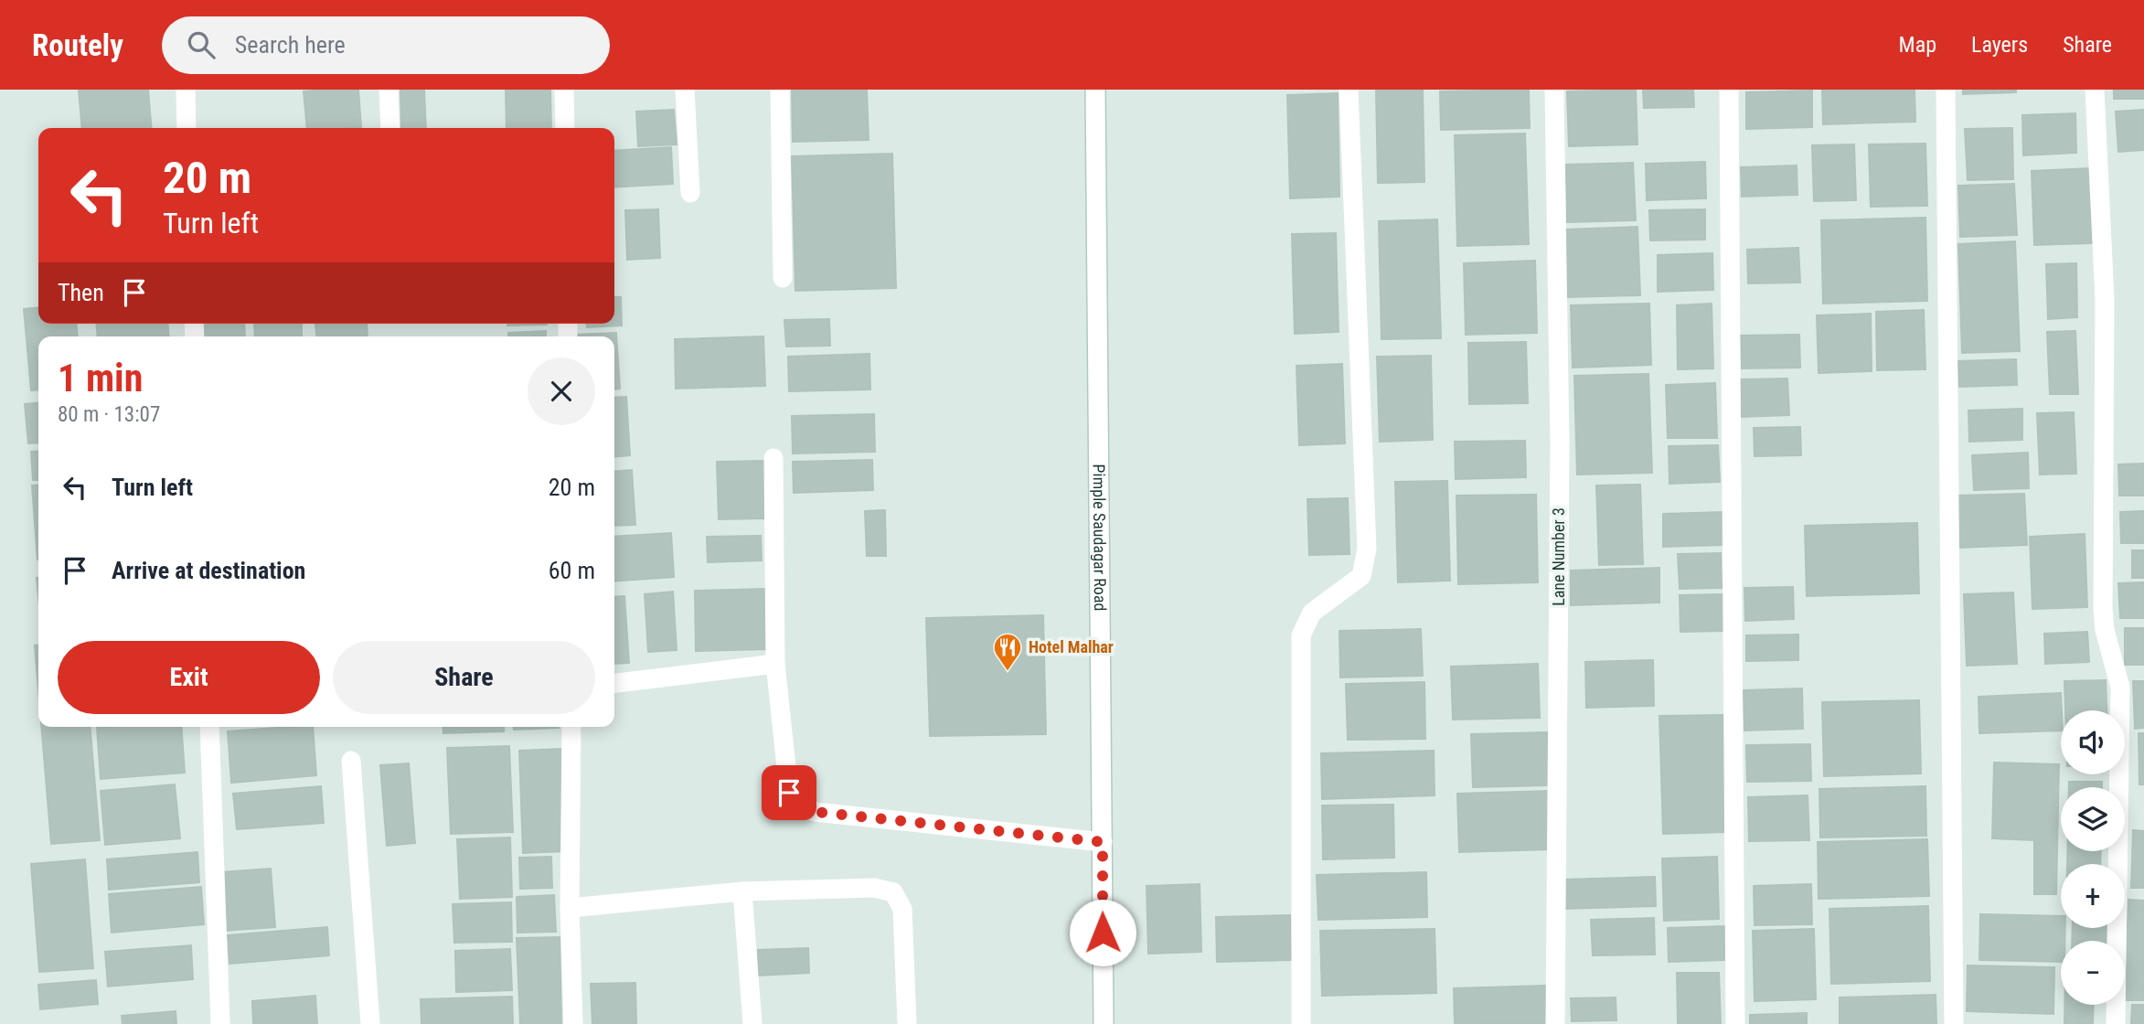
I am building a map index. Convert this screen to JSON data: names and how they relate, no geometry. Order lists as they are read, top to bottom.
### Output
{
  "streets": {
    "street": ["Pimple Saudagar Road", "Lane Number 3"]
  },
  "places": {
    "restaurant": ["Hotel Malhar"]
  },
  "page": {
    "header": "Routely",
    "search": "Search here",
    "nav": ["Map", "Layers", "Share"],
    "turn": ["20 m", "Turn left"],
    "then": "Then",
    "heading": ["1 min", "80 m · 13:07"],
    "list": [
      {
        "name": "Turn left",
        "value": "20 m"
      },
      {
        "name": "Arrive at destination",
        "value": "60 m"
      }
    ],
    "buttons": ["Exit", "Share"],
    "map_buttons": ["+", "−"]
  }
}
